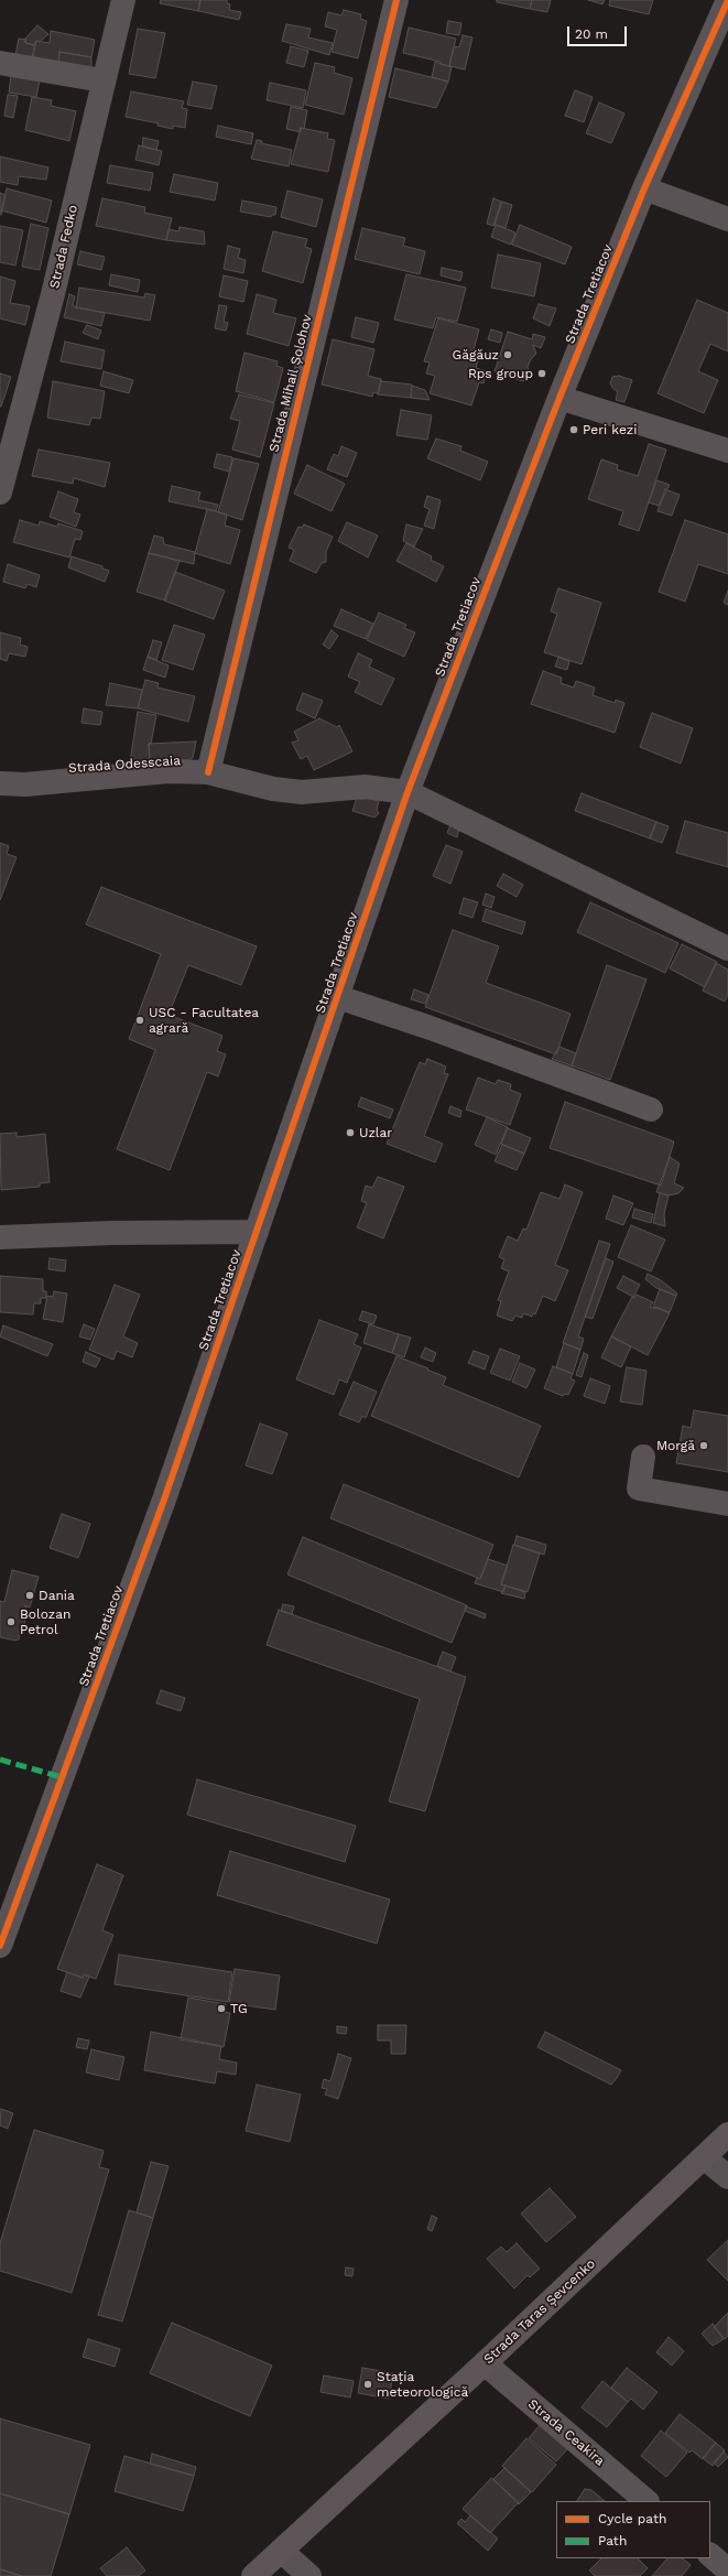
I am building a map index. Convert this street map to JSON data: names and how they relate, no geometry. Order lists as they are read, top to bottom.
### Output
{
  "streets": {
    "main road": ["Strada Taras Șevcenko"],
    "street": [
      "Strada Fedko",
      "Strada Tretiacov",
      "Strada Mihail Șolohov",
      "Strada Odesscaia",
      "Strada Ceakira"
    ]
  },
  "crossings": [
    ["Strada Tretiacov", "Strada Odesscaia"],
    ["Strada Mihail Șolohov", "Strada Odesscaia"],
    ["Strada Taras Șevcenko", "Strada Ceakira"]
  ],
  "places": [
    "Găgăuz",
    "Rps group",
    "Peri kezi",
    "USC - Facultatea agrară",
    "Uzlar",
    "Morgă",
    "Dania",
    "Bolozan Petrol",
    "TG",
    "Stația meteorologică"
  ],
  "legend": ["Cycle path", "Path"],
  "scale_bar": "20 m"
}
